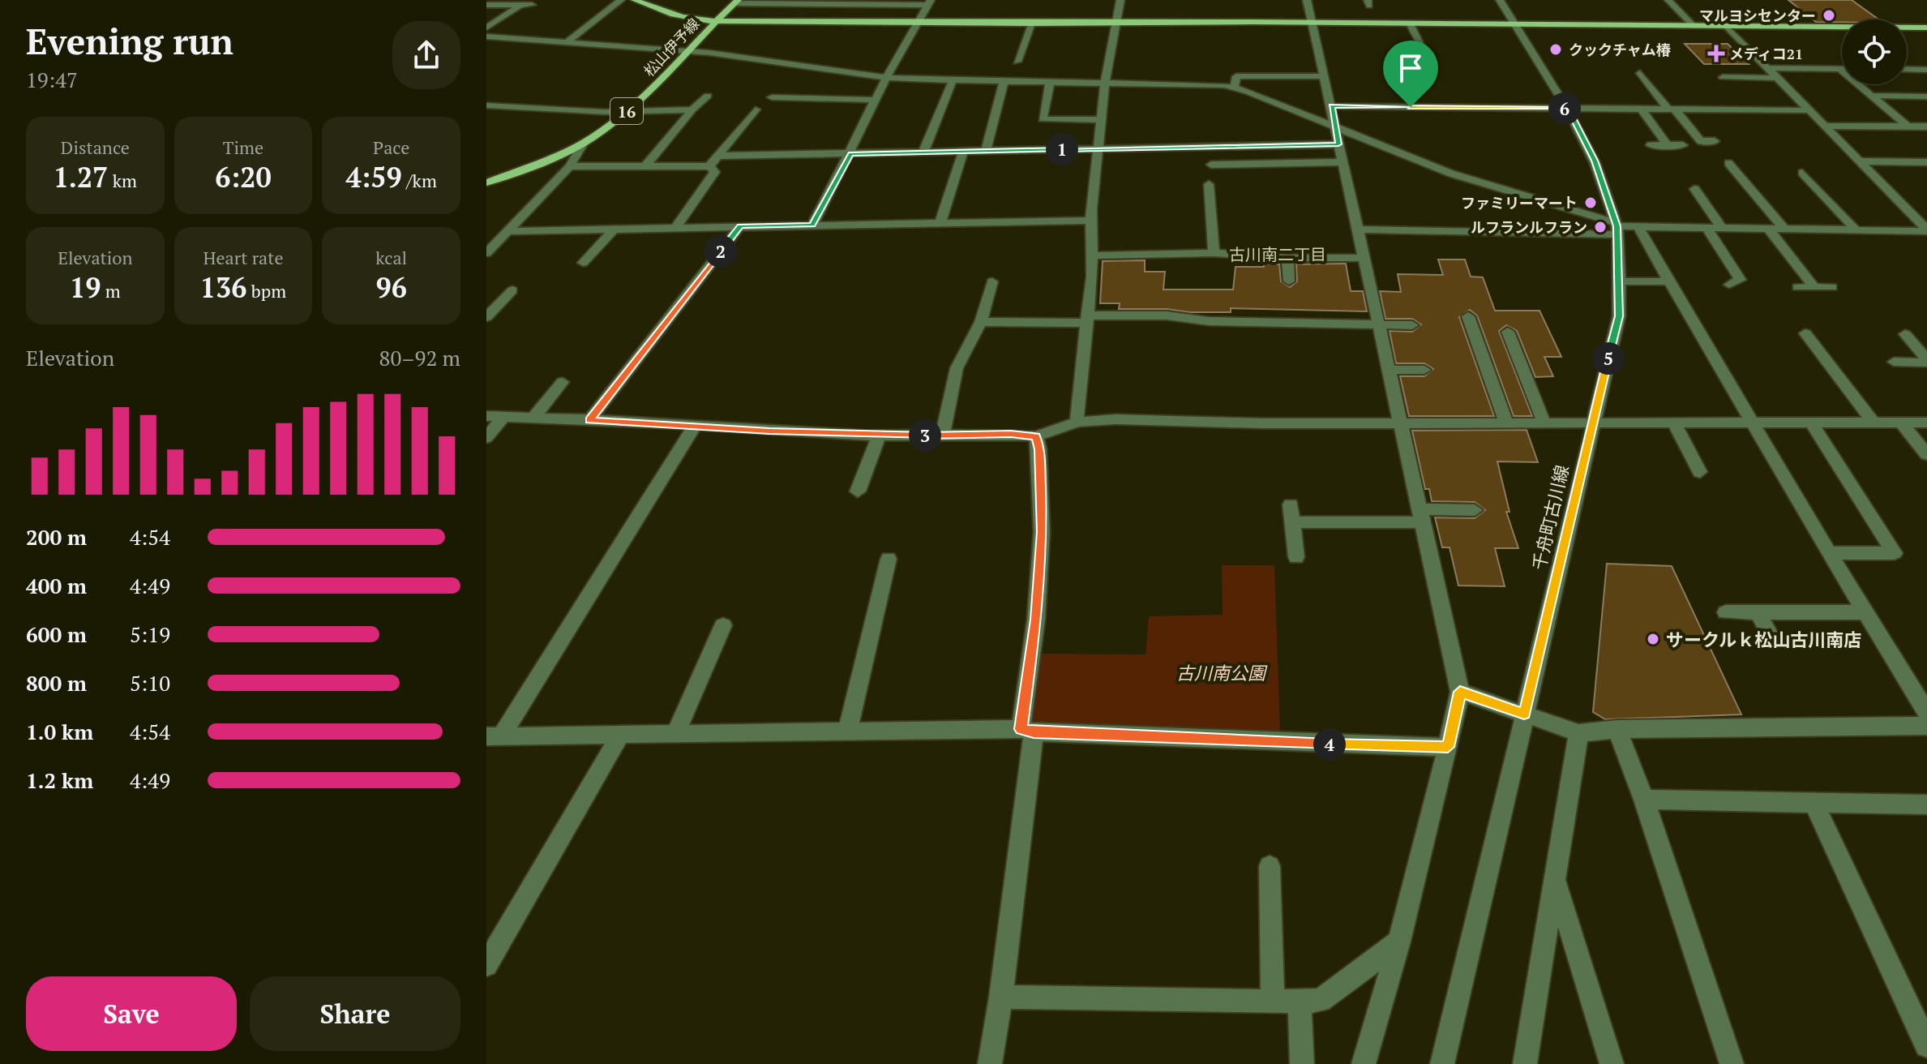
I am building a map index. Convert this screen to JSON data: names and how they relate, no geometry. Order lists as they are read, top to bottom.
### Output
{
  "streets": {
    "main road": ["松山伊予線", "16"],
    "street": ["千舟町古川線"]
  },
  "districts": ["古川南二丁目"],
  "parks": ["古川南公園"],
  "places": {
    "other": [
      "マルヨシセンター",
      "クックチャム椿",
      "ファミリーマート",
      "ルフランルフラン",
      "サークルｋ松山古川南店"
    ],
    "health": ["メディコ21"]
  },
  "page": {
    "heading": ["Evening run", "19:47"],
    "pins": [
      "6",
      "1",
      "2",
      "5",
      "3",
      "4"
    ],
    "stats": [
      ["Distance", "1.27 km"],
      ["Time", "6:20"],
      ["Pace", "4:59 /km"],
      ["Elevation", "19 m"],
      ["Heart rate", "136 bpm"],
      ["kcal", "96"]
    ],
    "chart": ["Elevation", "80–92 m"],
    "list": [
      {
        "name": "200 m",
        "note": "4:54"
      },
      {
        "name": "400 m",
        "note": "4:49"
      },
      {
        "name": "600 m",
        "note": "5:19"
      },
      {
        "name": "800 m",
        "note": "5:10"
      },
      {
        "name": "1.0 km",
        "note": "4:54"
      },
      {
        "name": "1.2 km",
        "note": "4:49"
      }
    ],
    "buttons": ["Save", "Share"]
  }
}
